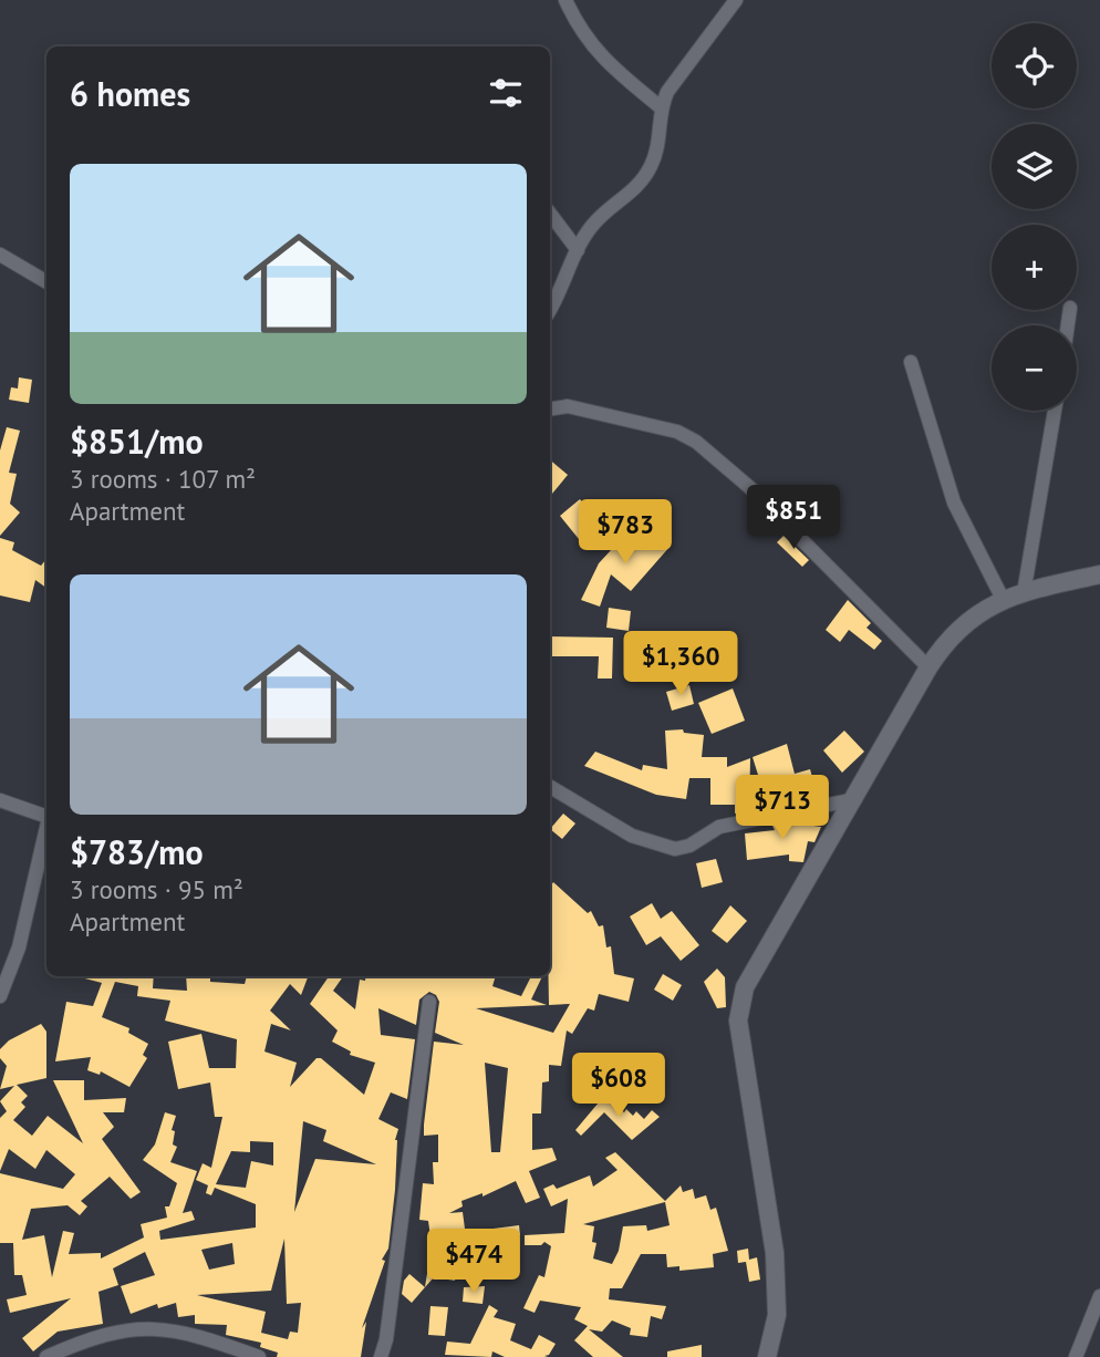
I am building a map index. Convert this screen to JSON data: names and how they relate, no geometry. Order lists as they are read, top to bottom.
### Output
{
  "page": {
    "map_buttons": ["+", "−"],
    "heading": "6 homes",
    "list": [
      {
        "name": "$851/mo",
        "note": "3 rooms · 107 m² · Apartment"
      },
      {
        "name": "$783/mo",
        "note": "3 rooms · 95 m² · Apartment"
      }
    ],
    "price": [
      "$851",
      "$783",
      "$1,360",
      "$713",
      "$608",
      "$474"
    ]
  }
}
